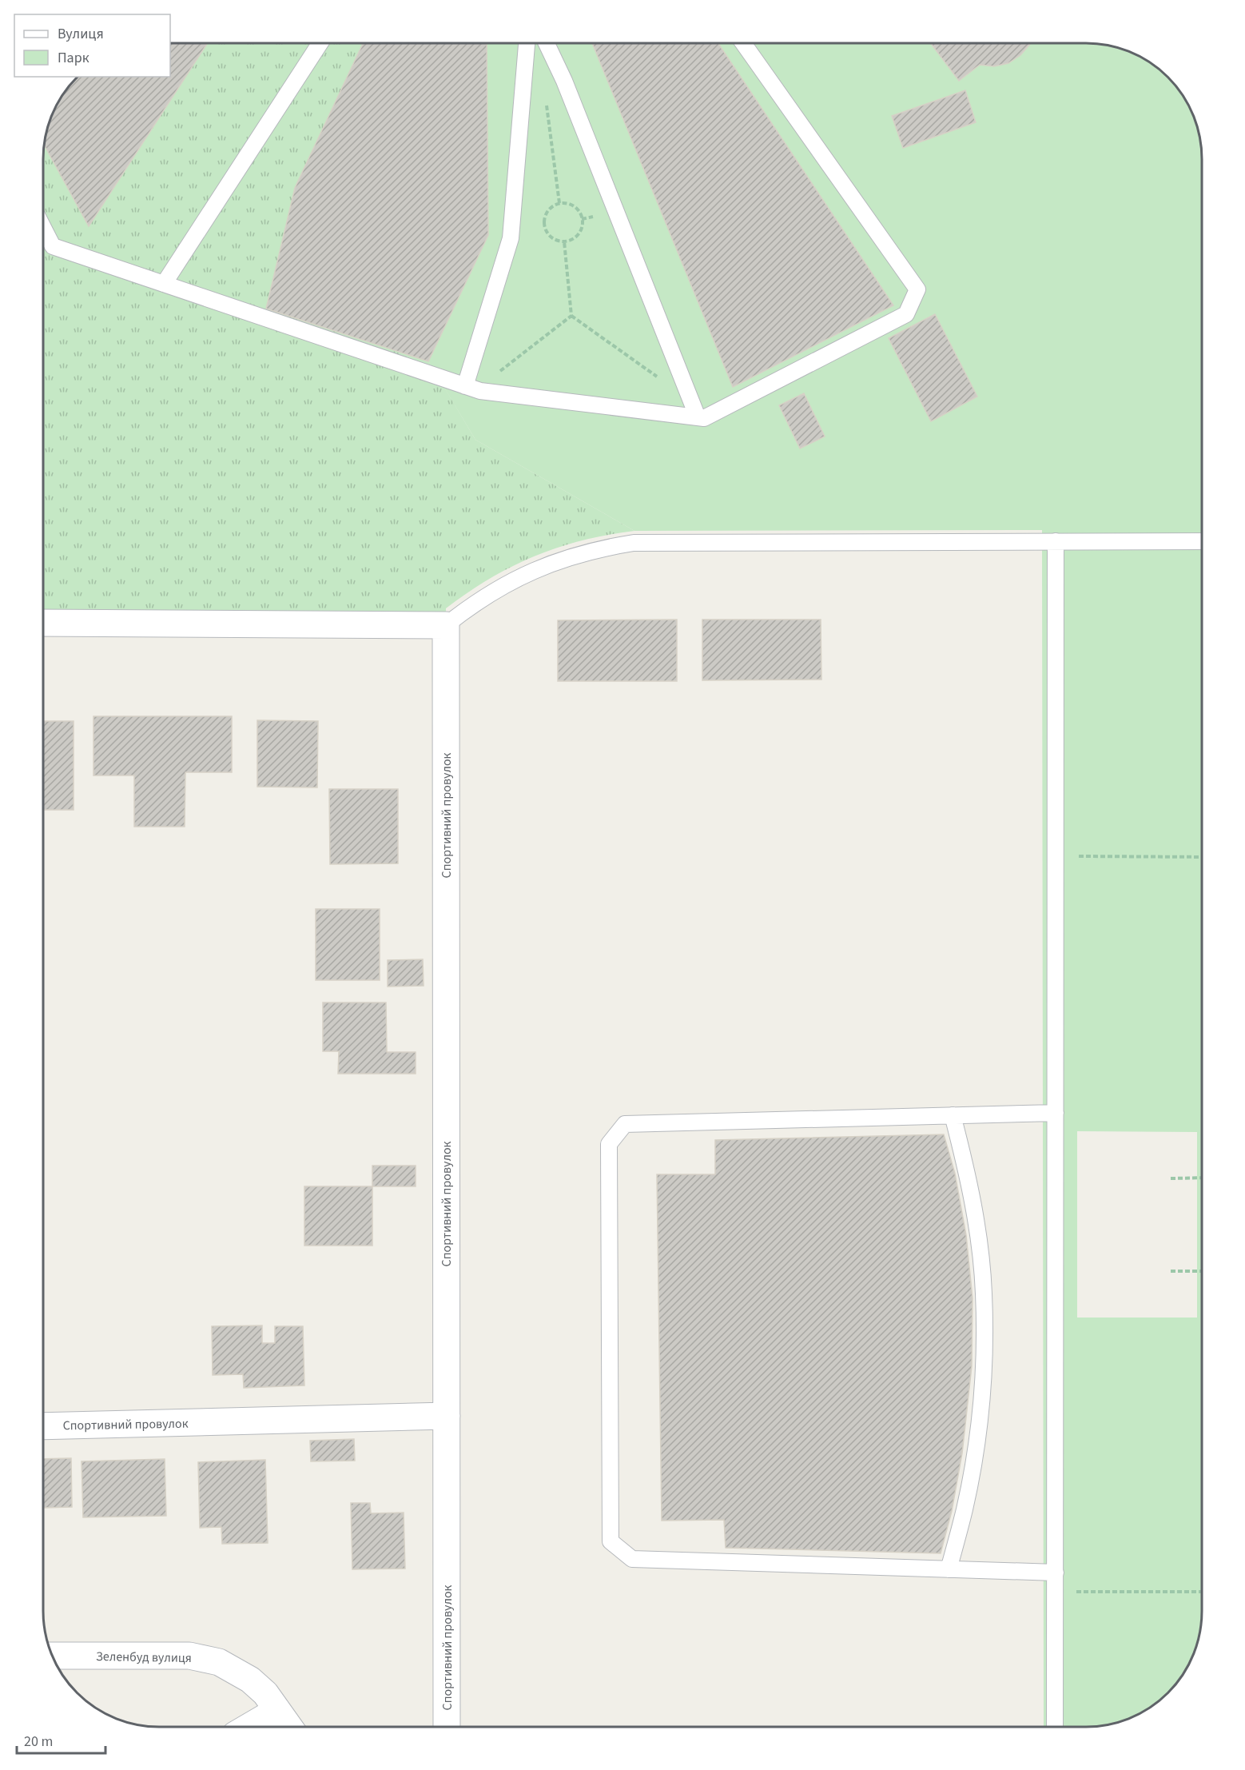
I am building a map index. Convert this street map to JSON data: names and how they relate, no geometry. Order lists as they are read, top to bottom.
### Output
{
  "streets": {
    "street": ["Спортивний провулок", "Зеленбуд вулиця"]
  },
  "legend": ["Вулиця", "Парк"],
  "scale_bar": "20 m"
}
